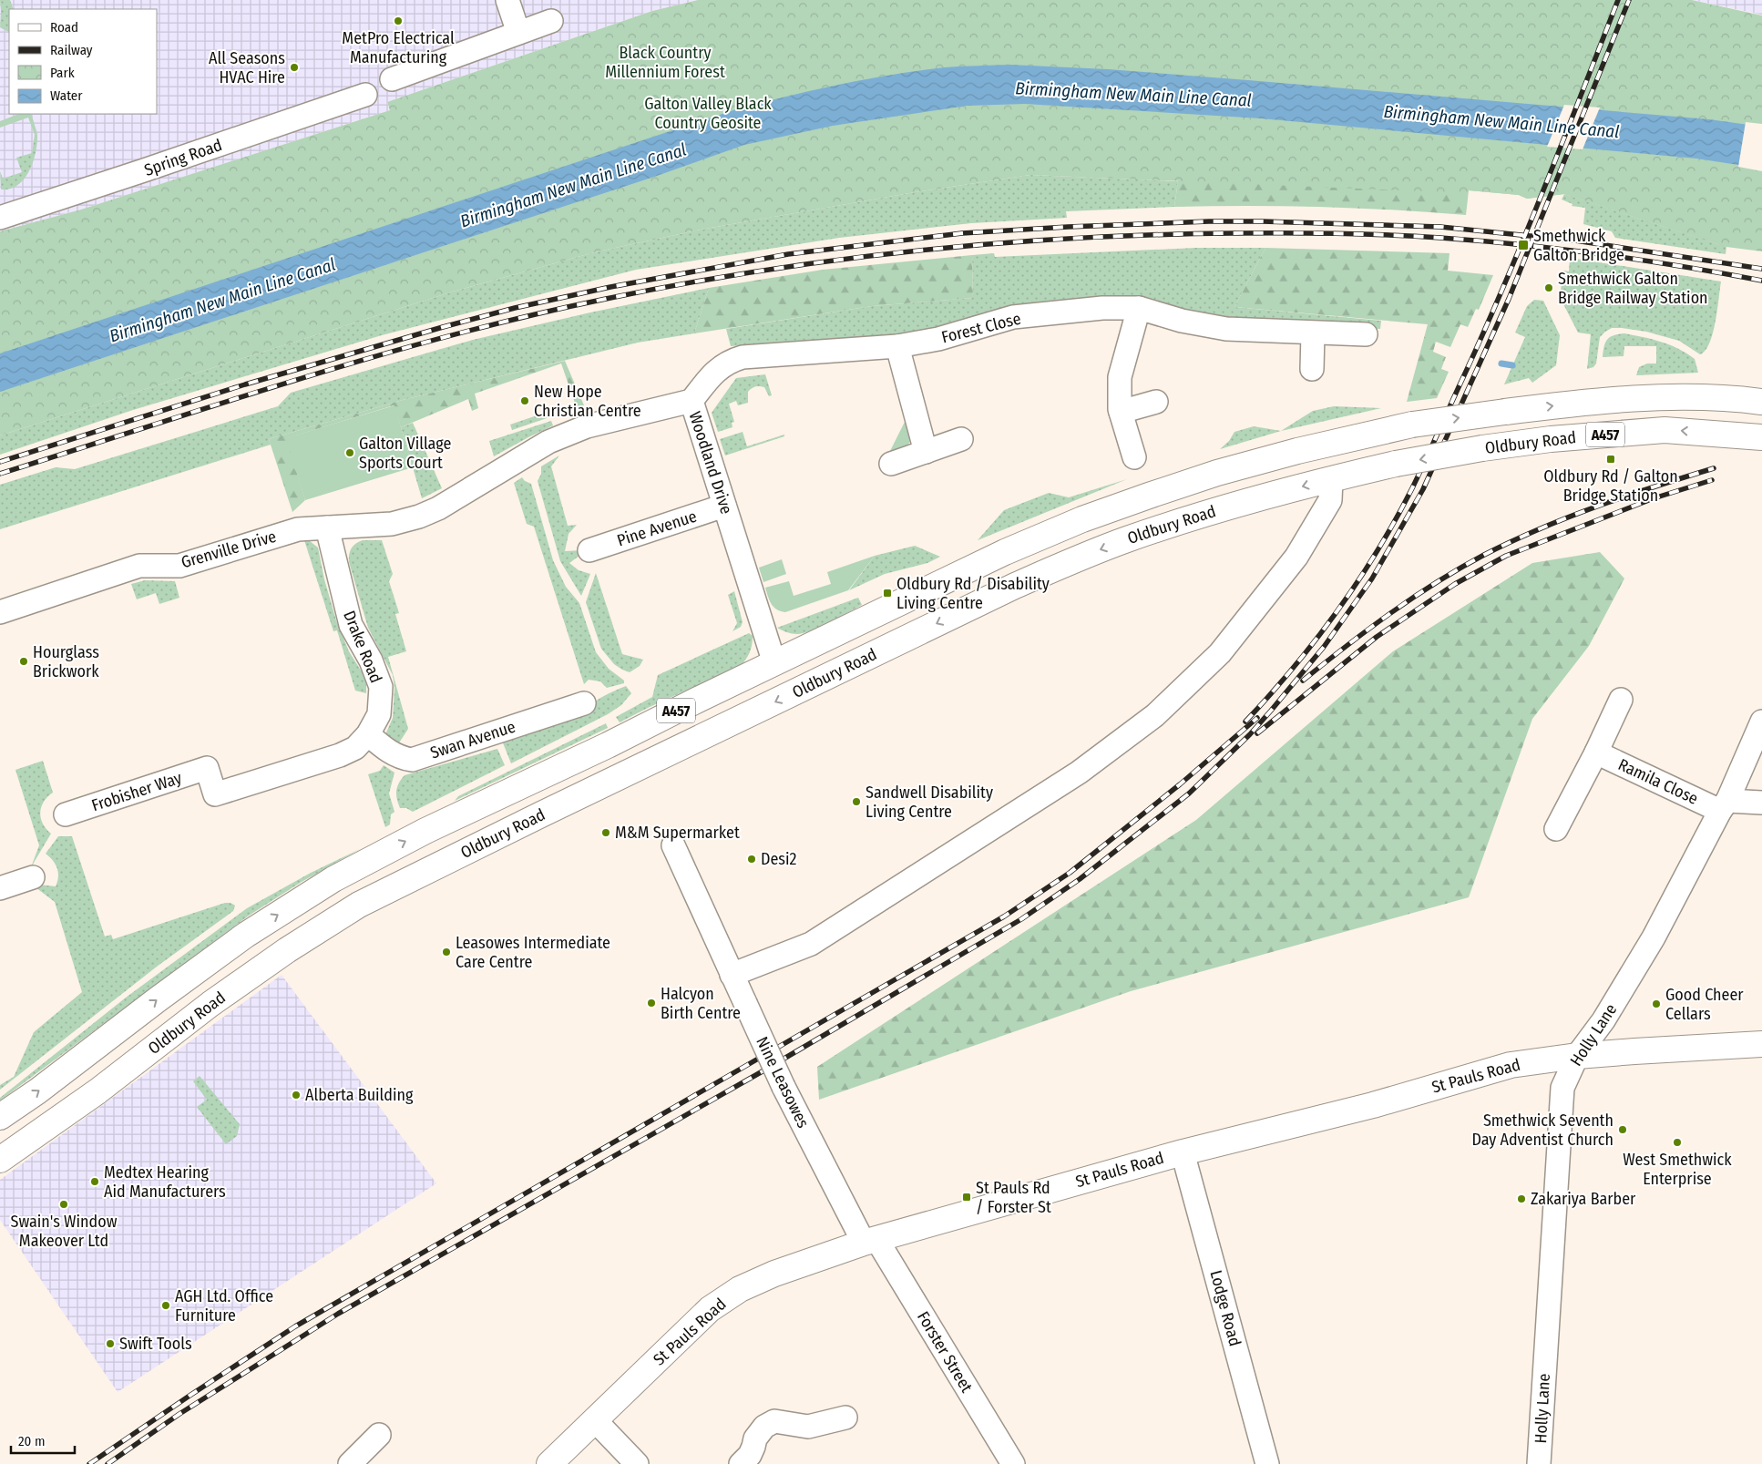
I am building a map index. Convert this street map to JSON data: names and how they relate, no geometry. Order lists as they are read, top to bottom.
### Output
{
  "streets": {
    "main road": ["A457", "Oldbury Road", "St Pauls Road"],
    "street": [
      "Spring Road",
      "Forest Close",
      "Woodland Drive",
      "Pine Avenue",
      "Grenville Drive",
      "Drake Road",
      "Swan Avenue",
      "Ramila Close",
      "Frobisher Way",
      "Holly Lane",
      "Nine Leasowes",
      "Lodge Road",
      "Forster Street"
    ]
  },
  "crossings": [
    ["Forest Close", "Woodland Drive"],
    ["Oldbury Road", "Woodland Drive"],
    ["Woodland Drive", "Pine Avenue"],
    ["Woodland Drive", "Grenville Drive"],
    ["Woodland Drive", "Drake Road"],
    ["Grenville Drive", "Drake Road"],
    ["Drake Road", "Swan Avenue"],
    ["Drake Road", "Frobisher Way"],
    ["Ramila Close", "Holly Lane"],
    ["Holly Lane", "St Pauls Road"],
    ["St Pauls Road", "Nine Leasowes"],
    ["St Pauls Road", "Lodge Road"],
    ["St Pauls Road", "Forster Street"],
    ["Nine Leasowes", "Forster Street"]
  ],
  "water": ["Birmingham New Main Line Canal"],
  "parks": ["Black Country Millennium Forest", "Galton Valley Black Country Geosite"],
  "places": {
    "other": [
      "MetPro Electrical Manufacturing",
      "All Seasons HVAC Hire",
      "Smethwick Galton Bridge Railway Station",
      "New Hope Christian Centre",
      "Galton Village Sports Court",
      "Hourglass Brickwork",
      "Sandwell Disability Living Centre",
      "M&M Supermarket",
      "Desi2",
      "Leasowes Intermediate Care Centre",
      "Halcyon Birth Centre",
      "Good Cheer Cellars",
      "Alberta Building",
      "Smethwick Seventh Day Adventist Church",
      "West Smethwick Enterprise",
      "Medtex Hearing Aid Manufacturers",
      "Zakariya Barber",
      "Swain's Window Makeover Ltd",
      "AGH Ltd. Office Furniture",
      "Swift Tools"
    ],
    "transit": [
      "Smethwick Galton Bridge",
      "Oldbury Rd / Galton Bridge Station",
      "Oldbury Rd / Disability Living Centre",
      "St Pauls Rd / Forster St"
    ]
  },
  "legend": [
    "Road",
    "Railway",
    "Park",
    "Water"
  ],
  "scale_bar": "20 m"
}
